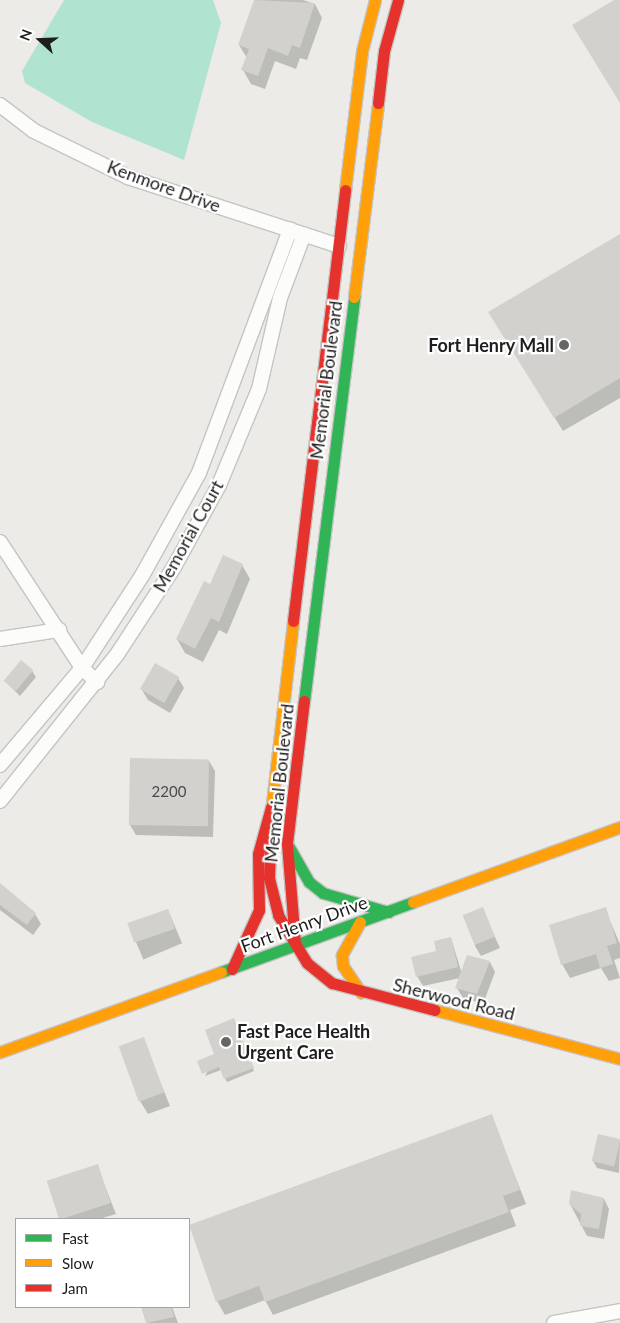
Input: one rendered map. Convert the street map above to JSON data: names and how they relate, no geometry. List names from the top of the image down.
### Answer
{
  "streets": {
    "main road": ["Memorial Boulevard", "Fort Henry Drive", "Sherwood Road"],
    "street": ["Kenmore Drive", "Memorial Court"]
  },
  "crossings": [
    ["Kenmore Drive", "Memorial Boulevard"],
    ["Kenmore Drive", "Memorial Court"],
    ["Memorial Boulevard", "Fort Henry Drive"],
    ["Memorial Boulevard", "Sherwood Road"],
    ["Fort Henry Drive", "Sherwood Road"]
  ],
  "places": ["Fort Henry Mall", "Fast Pace Health Urgent Care"],
  "house_numbers": ["2200"],
  "legend": ["Fast", "Slow", "Jam"],
  "north": "left"
}
